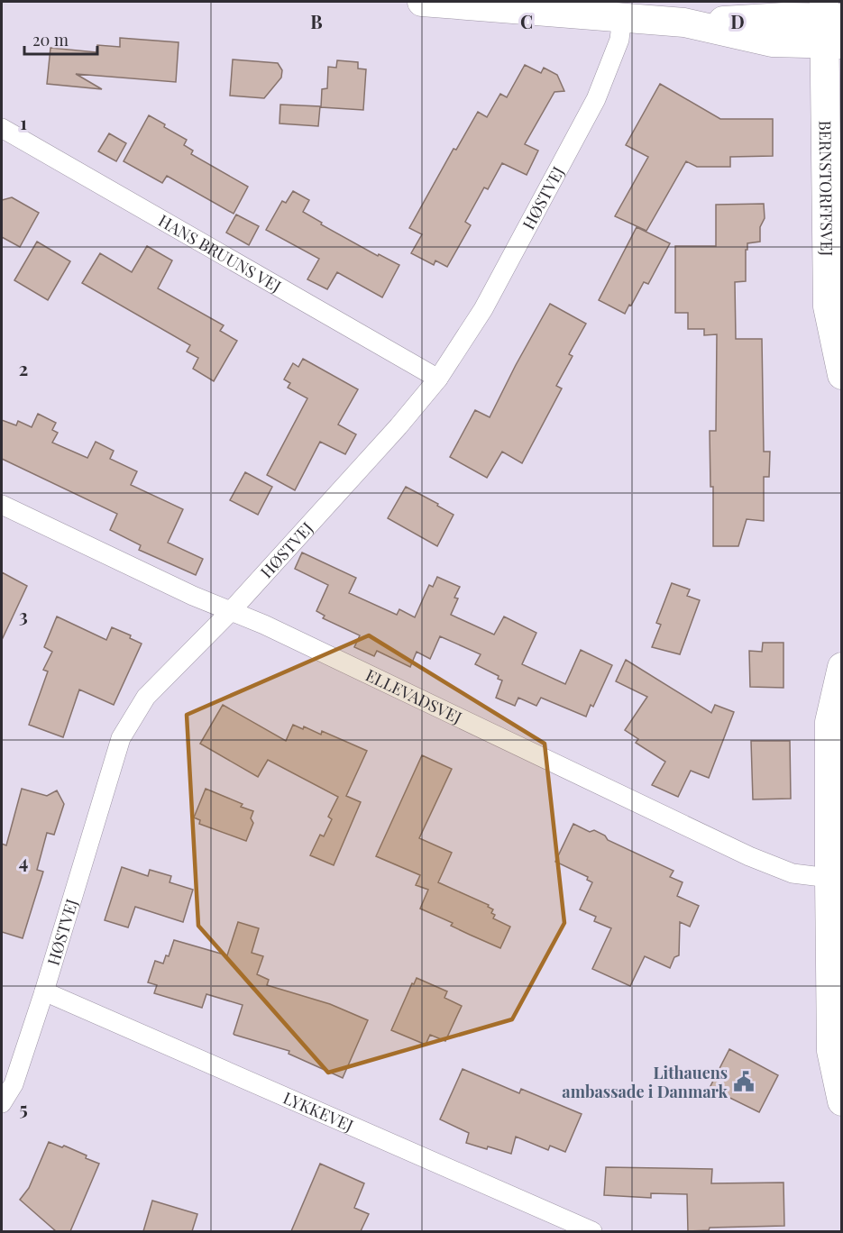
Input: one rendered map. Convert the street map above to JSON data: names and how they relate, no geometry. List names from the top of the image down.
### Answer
{
  "streets": {
    "street": [
      "BERNSTORFFSVEJ",
      "HØSTVEJ",
      "HANS BRUUNS VEJ",
      "ELLEVADSVEJ",
      "LYKKEVEJ"
    ]
  },
  "crossings": [
    ["HØSTVEJ", "HANS BRUUNS VEJ"],
    ["HØSTVEJ", "ELLEVADSVEJ"],
    ["HØSTVEJ", "LYKKEVEJ"]
  ],
  "places": {
    "public building": ["Lithauens ambassade i Danmark"]
  },
  "scale_bar": "20 m",
  "grid": {
    "columns": ["B", "C", "D"],
    "rows": [
      "1",
      "2",
      "3",
      "4",
      "5"
    ]
  }
}
